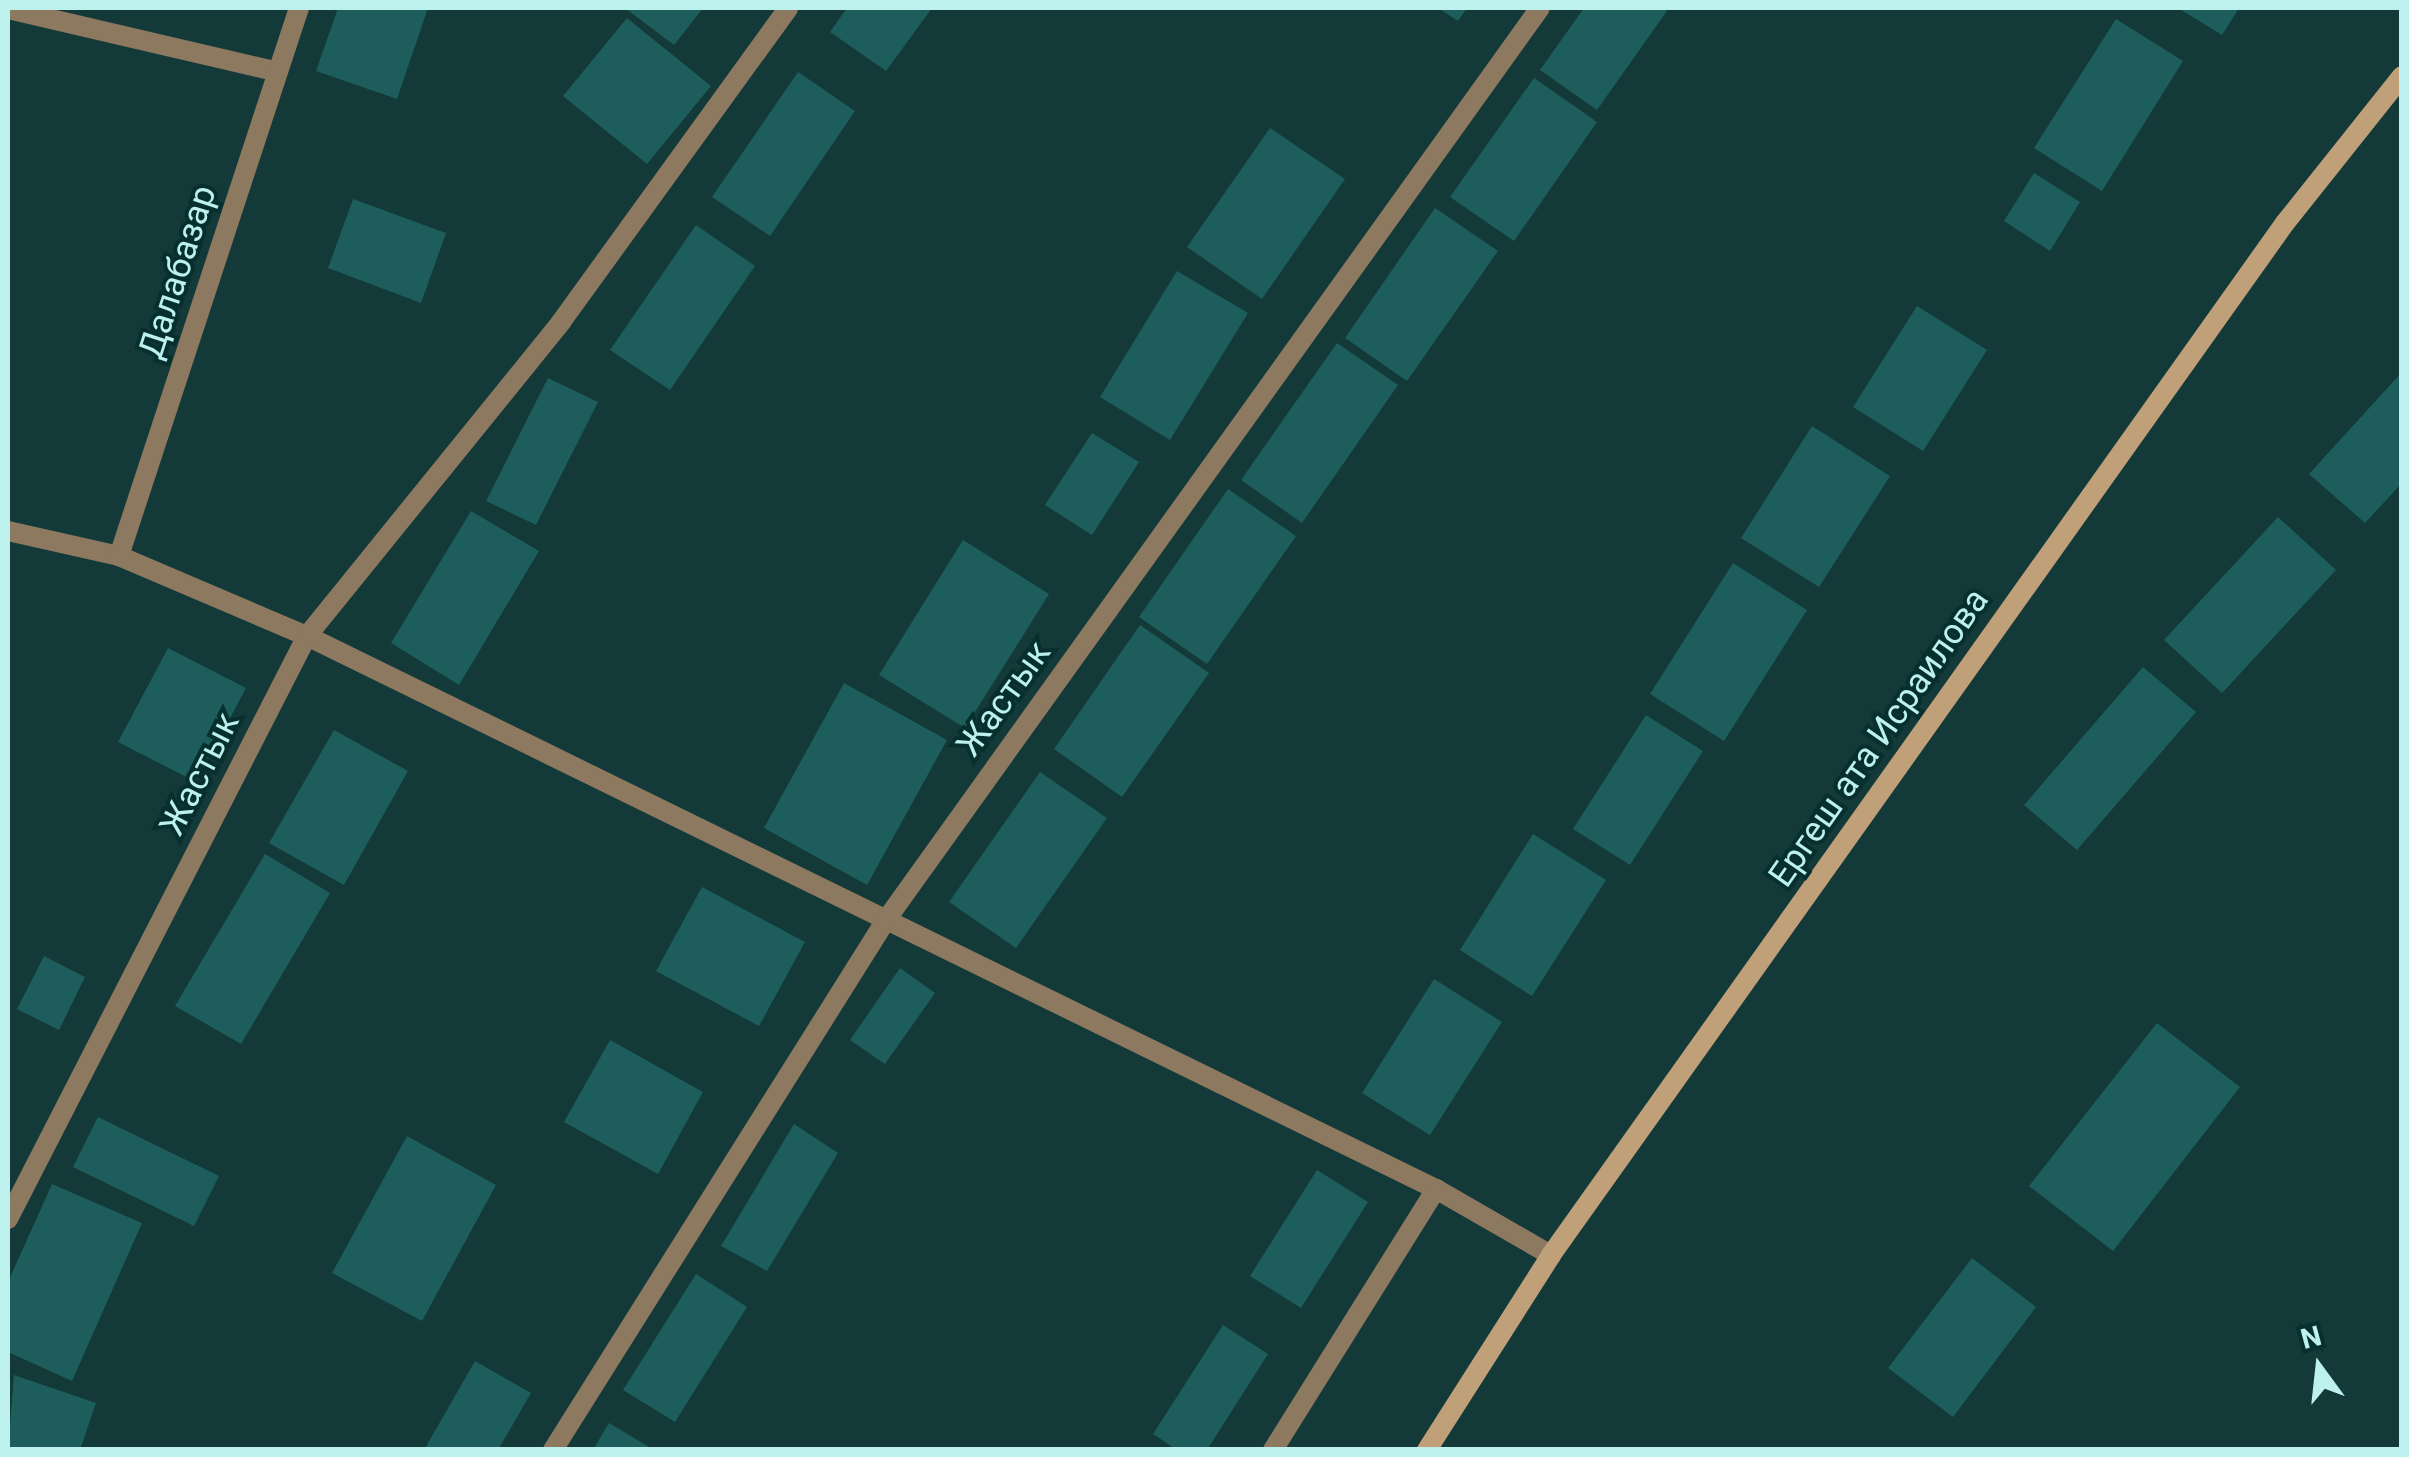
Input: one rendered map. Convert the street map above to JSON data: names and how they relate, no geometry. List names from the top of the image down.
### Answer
{
  "streets": {
    "main road": ["Ергеш ата Исраилова"],
    "street": ["Далабазар", "Жастык"]
  },
  "north": "top"
}
